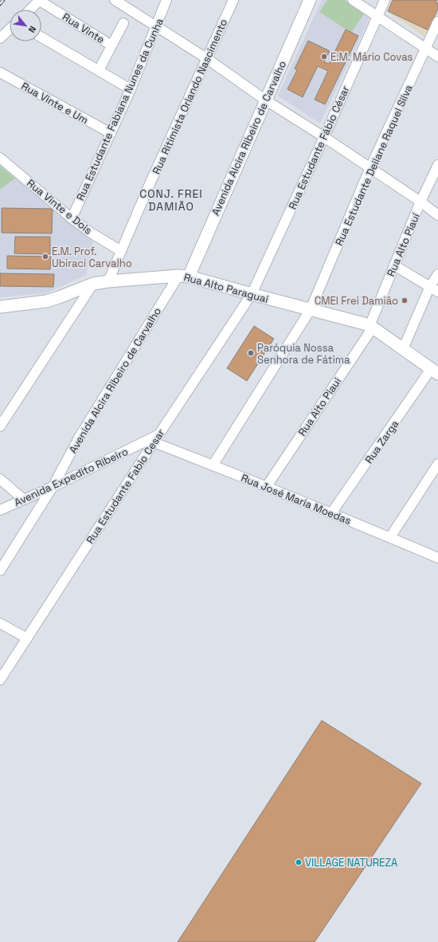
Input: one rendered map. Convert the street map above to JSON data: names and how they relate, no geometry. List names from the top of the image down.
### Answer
{
  "streets": {
    "street": [
      "Rua Vinte",
      "Rua Ritimista Orlando Nascimento",
      "Rua Vinte e Um",
      "Rua Estudante Fabiana Nunes da Cunha",
      "Avenida Alcira Ribeiro de Carvalho",
      "Rua Estudante Fábio César",
      "Rua Estudante Deilane Raquel Silva",
      "Rua Vinte e Dois",
      "Rua Alto Piauí",
      "Rua Alto Paraguai",
      "Rua Alto Piaui",
      "Rua Zarga",
      "Avenida Expedito Ribeiro",
      "Rua Estudante Fabio Cesar",
      "Rua José Maria Moedas"
    ]
  },
  "crossings": [
    ["Rua Ritimista Orlando Nascimento", "Rua Vinte e Dois"],
    ["Rua Ritimista Orlando Nascimento", "Rua Alto Paraguai"],
    ["Rua Vinte e Um", "Rua Estudante Fabiana Nunes da Cunha"],
    ["Rua Estudante Fabiana Nunes da Cunha", "Rua Vinte e Dois"],
    ["Avenida Alcira Ribeiro de Carvalho", "Rua Alto Paraguai"],
    ["Avenida Alcira Ribeiro de Carvalho", "Avenida Expedito Ribeiro"],
    ["Rua Estudante Fábio César", "Rua Alto Paraguai"],
    ["Rua Estudante Fábio César", "Rua Estudante Fabio Cesar"],
    ["Rua Estudante Deilane Raquel Silva", "Rua Alto Paraguai"],
    ["Rua Estudante Deilane Raquel Silva", "Rua José Maria Moedas"],
    ["Rua Alto Piauí", "Rua Alto Paraguai"],
    ["Rua Alto Piauí", "Rua Alto Piaui"],
    ["Rua Alto Paraguai", "Rua Alto Piaui"],
    ["Rua Alto Paraguai", "Rua Zarga"],
    ["Rua Alto Paraguai", "Rua Estudante Fabio Cesar"],
    ["Rua Alto Piaui", "Rua José Maria Moedas"],
    ["Rua Zarga", "Rua José Maria Moedas"],
    ["Avenida Expedito Ribeiro", "Rua Estudante Fabio Cesar"],
    ["Rua Estudante Fabio Cesar", "Rua José Maria Moedas"]
  ],
  "districts": ["CONJ. FREI DAMIÃO"],
  "places": [
    "E.M. Mário Covas",
    "E.M. Prof. Ubiraci Carvalho",
    "CMEI Frei Damião",
    "Paróquia Nossa Senhora de Fátima",
    "VILLAGE NATUREZA"
  ],
  "north": "bottom right"
}
